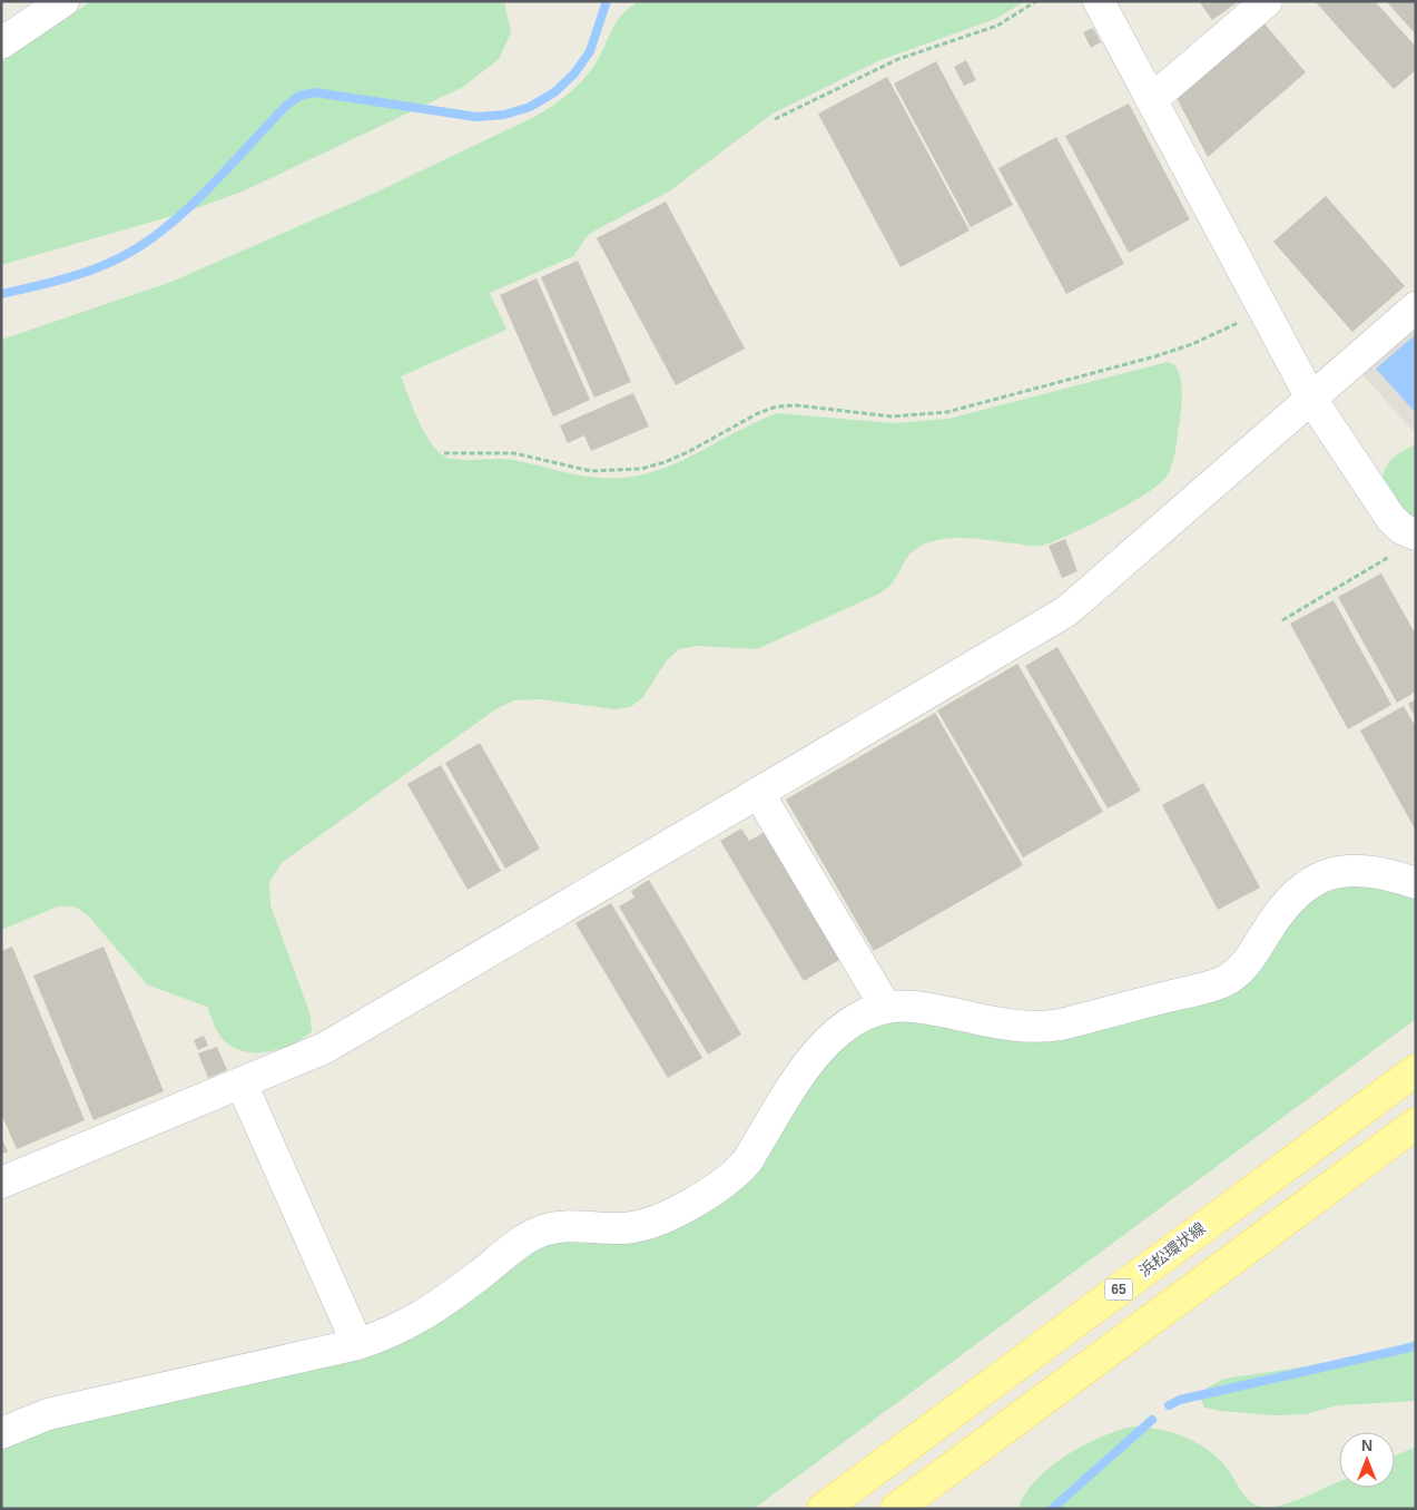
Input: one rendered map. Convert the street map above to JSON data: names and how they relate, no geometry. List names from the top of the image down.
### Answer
{
  "streets": {
    "main road": ["浜松環状線", "65"]
  },
  "north": "top"
}
